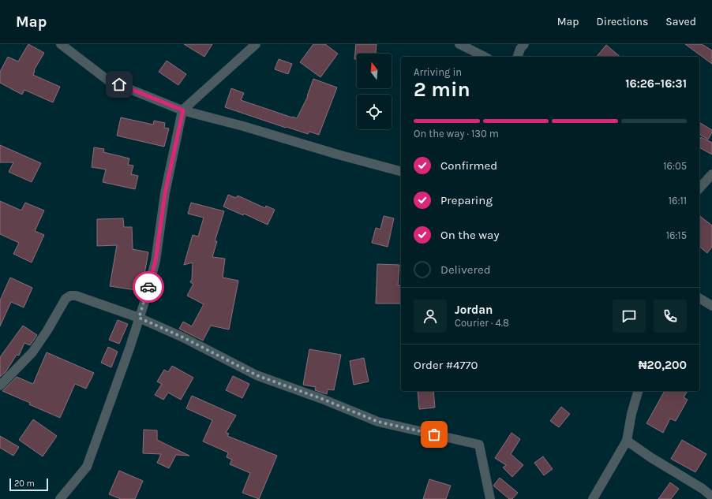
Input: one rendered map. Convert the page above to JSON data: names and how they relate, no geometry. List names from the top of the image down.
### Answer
{
  "scale_bar": "20 m",
  "north": "top",
  "page": {
    "header": "Map",
    "nav": ["Map", "Directions", "Saved"],
    "heading": ["2 min", "Arriving in", "16:26–16:31"],
    "panel": [
      "Jordan",
      "Courier · 4.8",
      "Order #4770",
      "₦20,200"
    ],
    "bar": "On the way · 130 m",
    "list": [
      ["Confirmed", "16:05"],
      ["Preparing", "16:11"],
      ["On the way", "16:15"],
      "Delivered"
    ],
    "scale": "20 m"
  }
}
